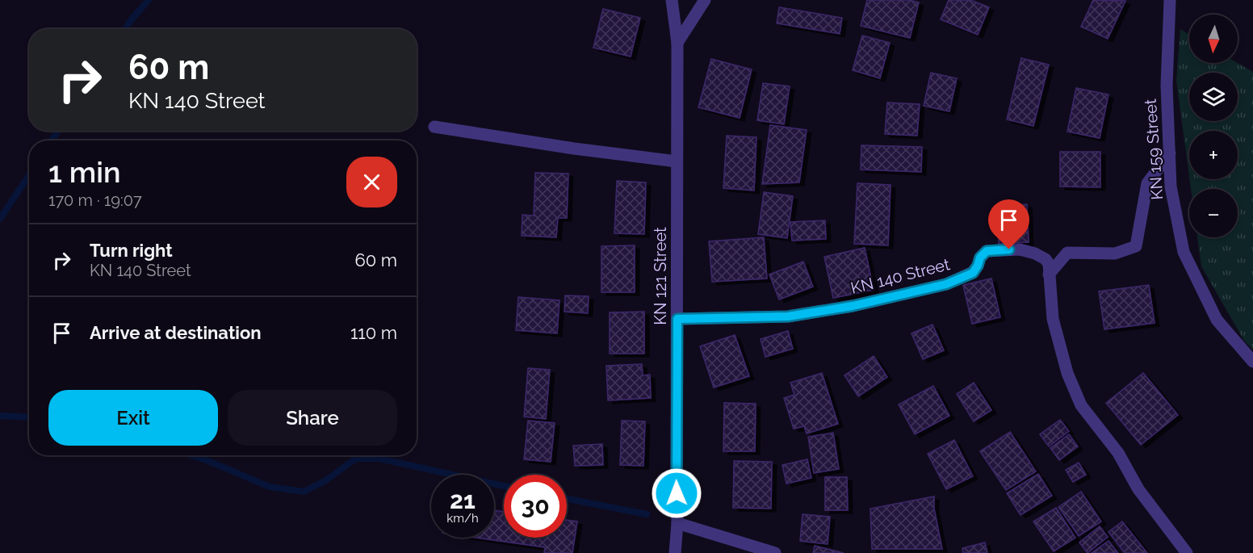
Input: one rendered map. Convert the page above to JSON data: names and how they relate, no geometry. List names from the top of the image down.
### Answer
{
  "streets": {
    "street": ["KN 159 Street", "KN 121 Street", "KN 140 Street"]
  },
  "crossings": [
    ["KN 121 Street", "KN 140 Street"]
  ],
  "north": "bottom",
  "page": {
    "map_buttons": ["+", "−"],
    "turn": ["60 m", "KN 140 Street"],
    "heading": ["1 min", "170 m · 19:07"],
    "list": [
      {
        "name": "Turn right",
        "note": "KN 140 Street",
        "value": "60 m"
      },
      {
        "name": "Arrive at destination",
        "value": "110 m"
      }
    ],
    "buttons": ["Exit", "Share"],
    "speed": "21 km/h",
    "limit": "30"
  }
}
